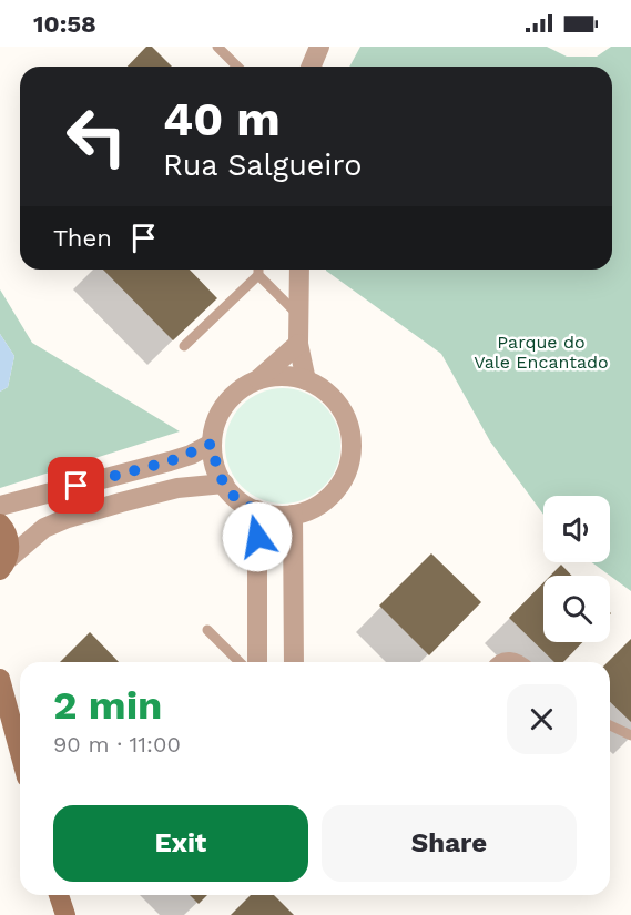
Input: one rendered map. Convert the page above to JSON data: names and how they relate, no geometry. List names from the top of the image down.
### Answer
{
  "parks": ["Parque do Vale Encantado"],
  "page": {
    "status": "10:58",
    "turn": ["40 m", "Rua Salgueiro"],
    "then": "Then",
    "heading": ["2 min", "90 m · 11:00"],
    "buttons": ["Exit", "Share"]
  }
}
